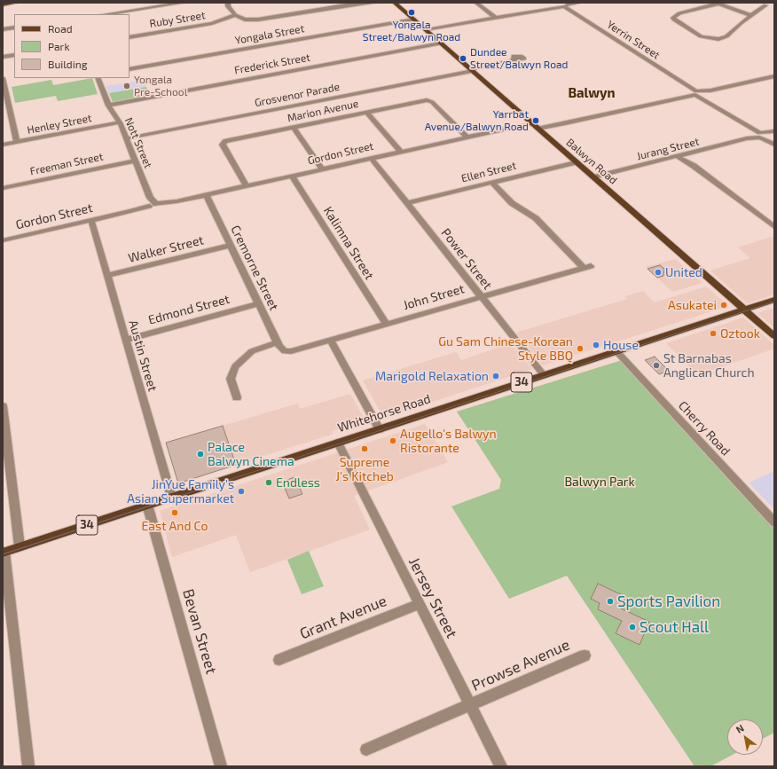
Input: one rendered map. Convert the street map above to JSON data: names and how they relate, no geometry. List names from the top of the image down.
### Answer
{
  "streets": {
    "main road": ["Balwyn Road", "34", "Whitehorse Road"],
    "street": [
      "Ruby Street",
      "Yongala Street",
      "Yerrin Street",
      "Frederick Street",
      "Grosvenor Parade",
      "Marion Avenue",
      "Henley Street",
      "Nott Street",
      "Jurang Street",
      "Gordon Street",
      "Freeman Street",
      "Ellen Street",
      "Kalimna Street",
      "Walker Street",
      "Power Street",
      "Cremorne Street",
      "John Street",
      "Edmond Street",
      "Austin Street",
      "Cherry Road",
      "Jersey Street",
      "Grant Avenue",
      "Bevan Street",
      "Prowse Avenue"
    ]
  },
  "crossings": [
    ["Yongala Street", "Balwyn Road"],
    ["Yerrin Street", "Jurang Street"],
    ["Frederick Street", "Nott Street"],
    ["Frederick Street", "Balwyn Road"],
    ["Grosvenor Parade", "Nott Street"],
    ["Grosvenor Parade", "Balwyn Road"],
    ["Marion Avenue", "Gordon Street"],
    ["Henley Street", "Nott Street"],
    ["Nott Street", "Gordon Street"],
    ["Nott Street", "Freeman Street"],
    ["Jurang Street", "Balwyn Road"],
    ["Gordon Street", "Balwyn Road"],
    ["Gordon Street", "Kalimna Street"],
    ["Gordon Street", "Power Street"],
    ["Gordon Street", "Cremorne Street"],
    ["Gordon Street", "Austin Street"],
    ["Balwyn Road", "Ellen Street"],
    ["Balwyn Road", "Whitehorse Road"],
    ["Ellen Street", "Power Street"],
    ["Ellen Street", "John Street"],
    ["Kalimna Street", "John Street"],
    ["Walker Street", "Cremorne Street"],
    ["Walker Street", "Austin Street"],
    ["Power Street", "John Street"],
    ["Power Street", "Whitehorse Road"],
    ["Cremorne Street", "John Street"],
    ["Cremorne Street", "Edmond Street"],
    ["Edmond Street", "Austin Street"],
    ["Austin Street", "Whitehorse Road"],
    ["Whitehorse Road", "Cherry Road"],
    ["Whitehorse Road", "Jersey Street"],
    ["Whitehorse Road", "Bevan Street"],
    ["Jersey Street", "Grant Avenue"],
    ["Jersey Street", "Prowse Avenue"]
  ],
  "districts": ["Balwyn"],
  "parks": ["Balwyn Park"],
  "places": [
    "Yongala Street/Balwyn Road",
    "Dundee Street/Balwyn Road",
    "Yongala Pre-School",
    "Yarrbat Avenue/Balwyn Road",
    "United",
    "Asukatei",
    "Oztook",
    "House",
    "Gu Sam Chinese-Korean Style BBQ",
    "St Barnabas Anglican Church",
    "Marigold Relaxation",
    "Augello's Balwyn Ristorante",
    "Supreme J's Kitcheb",
    "Palace Balwyn Cinema",
    "Endless",
    "JinYue Family's Asian Supermarket",
    "East And Co",
    "Sports Pavilion",
    "Scout Hall"
  ],
  "legend": ["Road", "Park", "Building"],
  "north": "top left"
}
